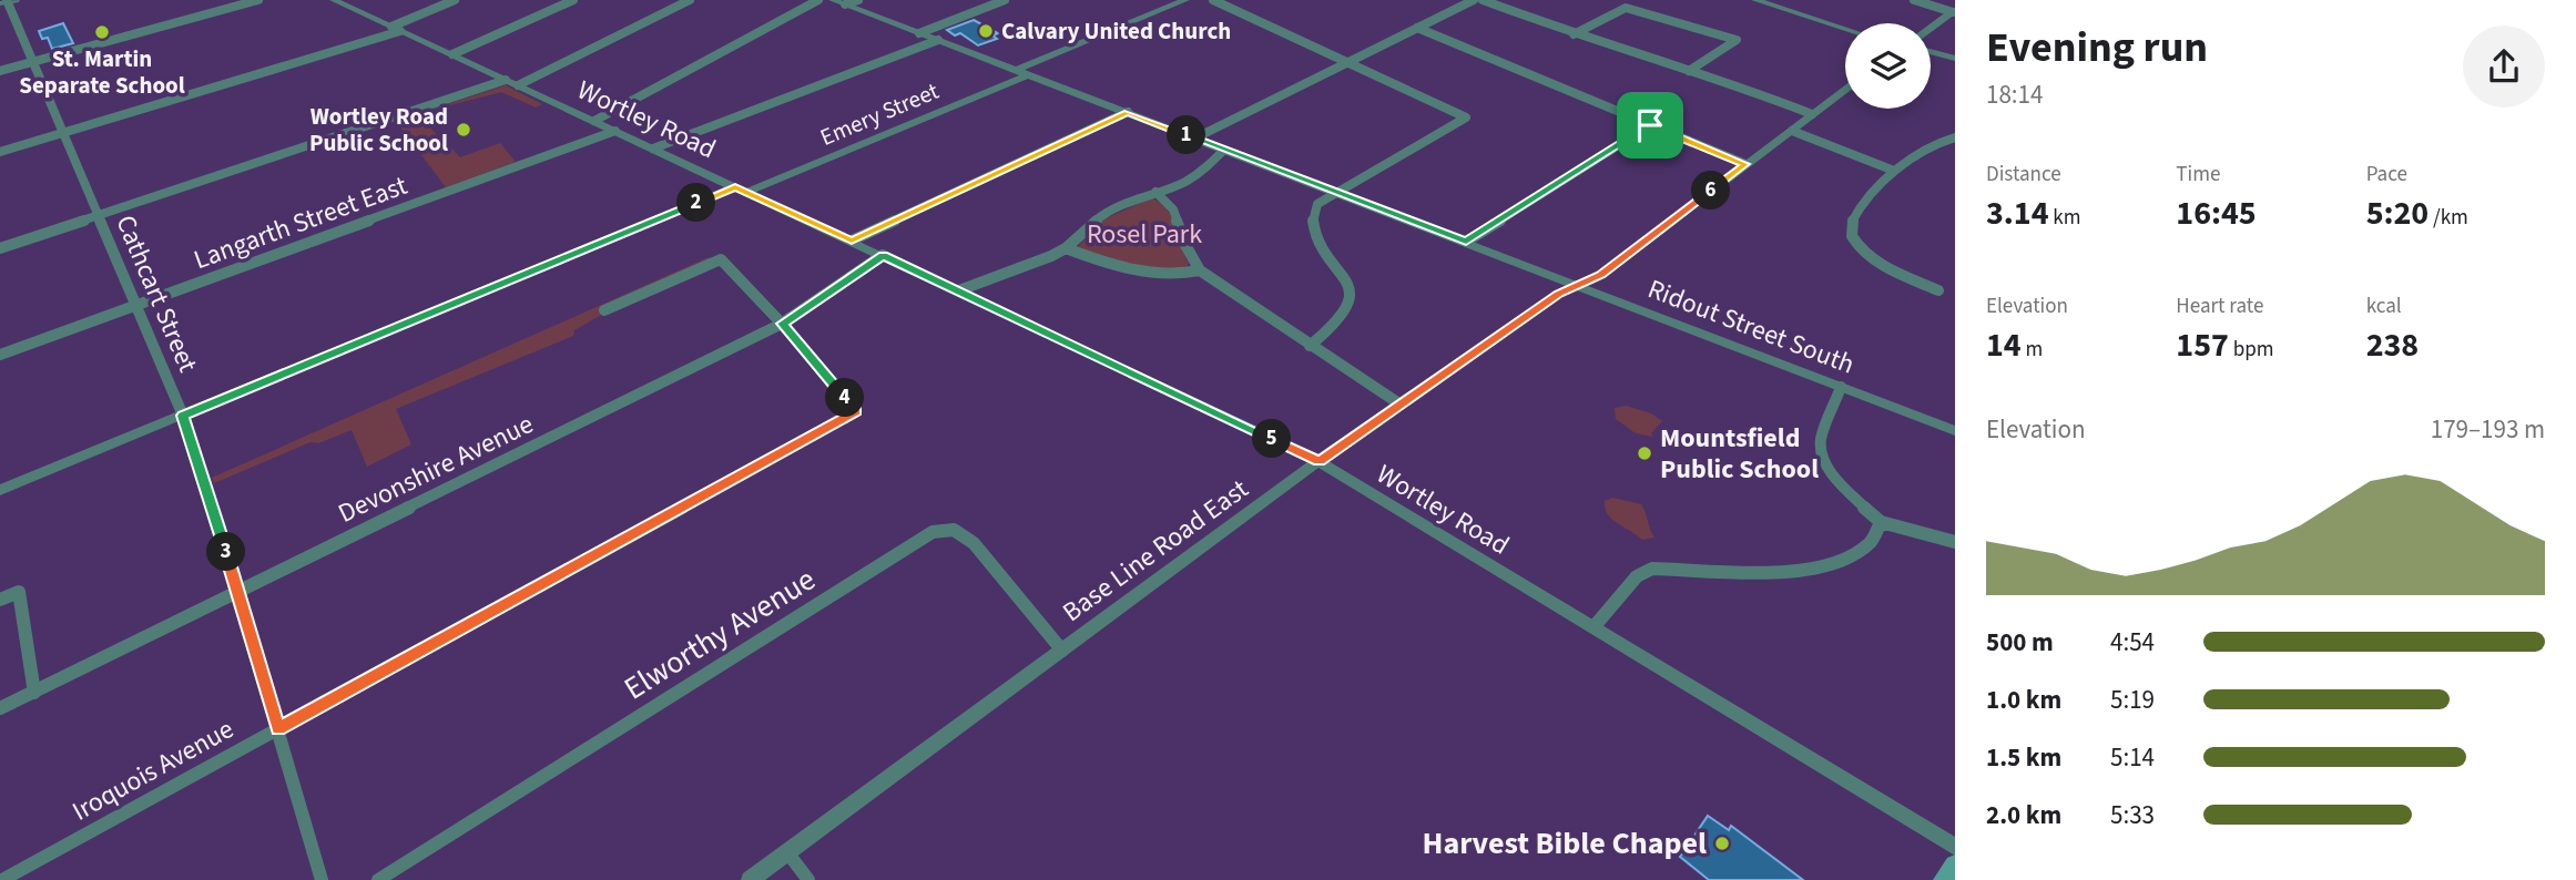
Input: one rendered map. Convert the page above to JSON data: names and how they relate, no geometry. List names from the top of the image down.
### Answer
{
  "streets": {
    "street": [
      "Emery Street",
      "Wortley Road",
      "Langarth Street East",
      "Cathcart Street",
      "Ridout Street South",
      "Devonshire Avenue",
      "Base Line Road East",
      "Elworthy Avenue",
      "Iroquois Avenue"
    ]
  },
  "crossings": [
    ["Emery Street", "Wortley Road"],
    ["Emery Street", "Cathcart Street"],
    ["Emery Street", "Ridout Street South"],
    ["Wortley Road", "Langarth Street East"],
    ["Wortley Road", "Devonshire Avenue"],
    ["Wortley Road", "Base Line Road East"],
    ["Langarth Street East", "Cathcart Street"],
    ["Cathcart Street", "Devonshire Avenue"],
    ["Cathcart Street", "Iroquois Avenue"],
    ["Ridout Street South", "Base Line Road East"],
    ["Devonshire Avenue", "Iroquois Avenue"],
    ["Base Line Road East", "Elworthy Avenue"]
  ],
  "parks": ["Rosel Park"],
  "places": [
    "Calvary United Church",
    "St. Martin Separate School",
    "Wortley Road Public School",
    "Mountsfield Public School",
    "Harvest Bible Chapel"
  ],
  "page": {
    "heading": ["Evening run", "18:14"],
    "pins": [
      "1",
      "6",
      "2",
      "4",
      "5",
      "3"
    ],
    "stats": [
      ["Distance", "3.14 km"],
      ["Time", "16:45"],
      ["Pace", "5:20 /km"],
      ["Elevation", "14 m"],
      ["Heart rate", "157 bpm"],
      ["kcal", "238"]
    ],
    "chart": ["Elevation", "179–193 m"],
    "list": [
      {
        "name": "500 m",
        "note": "4:54"
      },
      {
        "name": "1.0 km",
        "note": "5:19"
      },
      {
        "name": "1.5 km",
        "note": "5:14"
      },
      {
        "name": "2.0 km",
        "note": "5:33"
      }
    ]
  }
}
